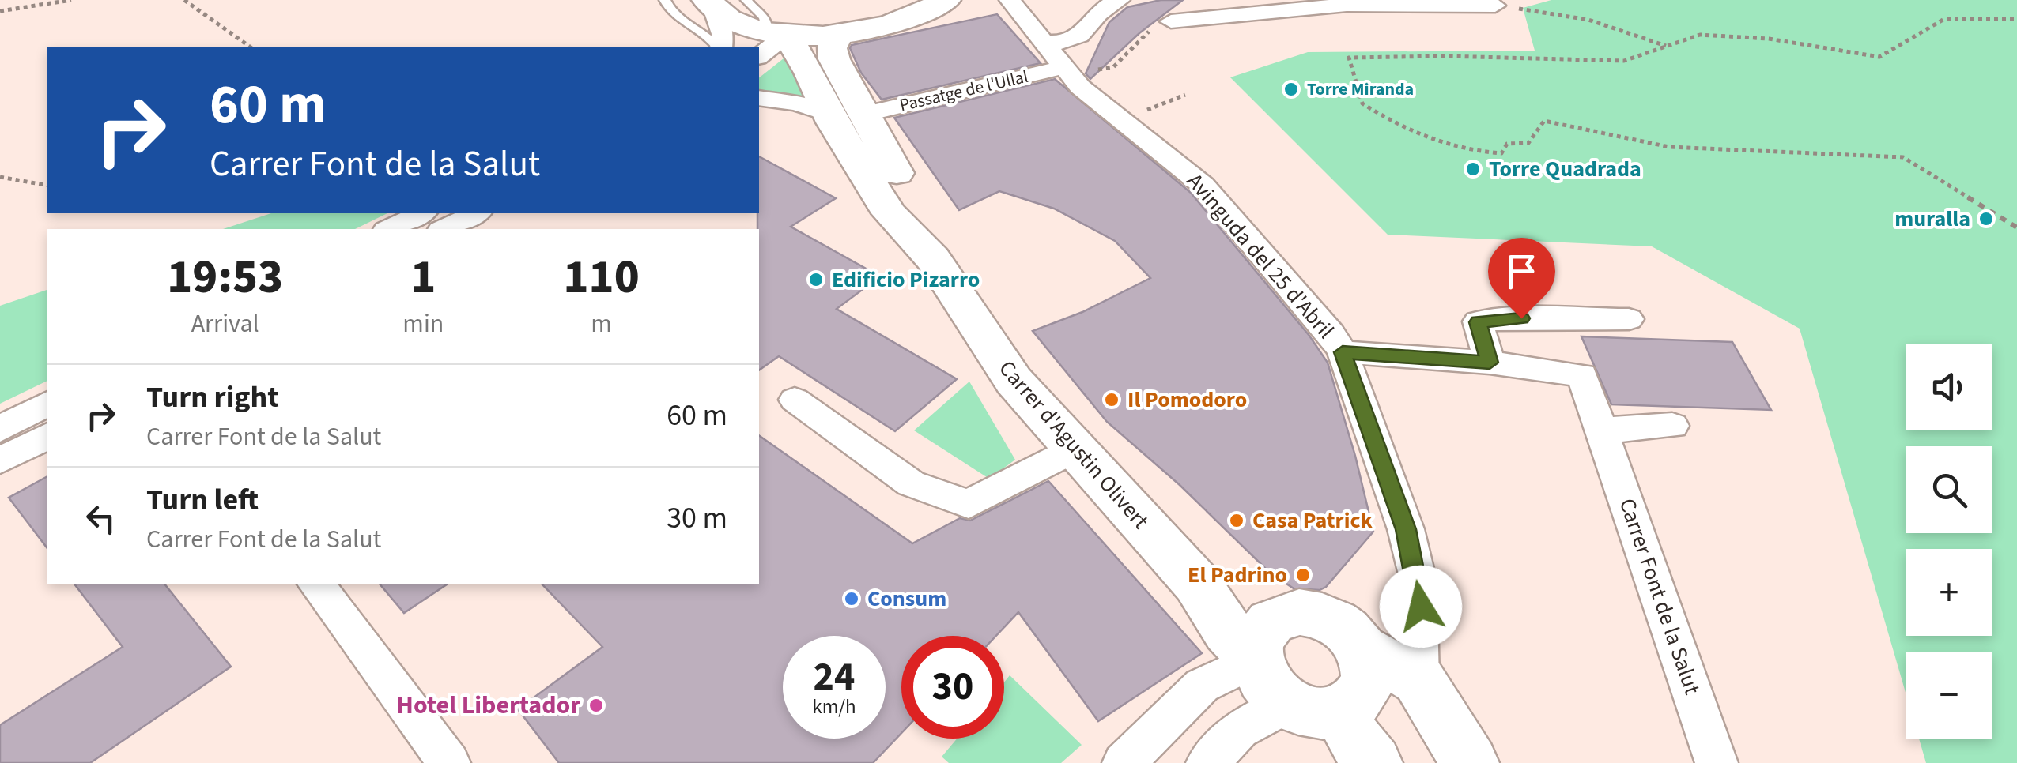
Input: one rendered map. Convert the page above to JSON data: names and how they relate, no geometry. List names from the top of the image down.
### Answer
{
  "streets": {
    "street": [
      "Passatge de l'Ullal",
      "Avinguda del 25 d'Abril",
      "Carrer d'Agustin Olivert",
      "Carrer Font de la Salut"
    ]
  },
  "crossings": [
    ["Passatge de l'Ullal", "Avinguda del 25 d'Abril"],
    ["Avinguda del 25 d'Abril", "Carrer Font de la Salut"]
  ],
  "places": [
    "Torre Miranda",
    "Torre Quadrada",
    "muralla",
    "Edificio Pizarro",
    "Il Pomodoro",
    "Casa Patrick",
    "El Padrino",
    "Consum",
    "Hotel Libertador"
  ],
  "page": {
    "turn": ["60 m", "Carrer Font de la Salut"],
    "eta": [
      "19:53",
      "Arrival",
      "1",
      "min",
      "110",
      "m"
    ],
    "map_buttons": ["+", "−"],
    "list": [
      {
        "name": "Turn right",
        "note": "Carrer Font de la Salut",
        "value": "60 m"
      },
      {
        "name": "Turn left",
        "note": "Carrer Font de la Salut",
        "value": "30 m"
      }
    ],
    "speed": "24 km/h",
    "limit": "30"
  }
}
